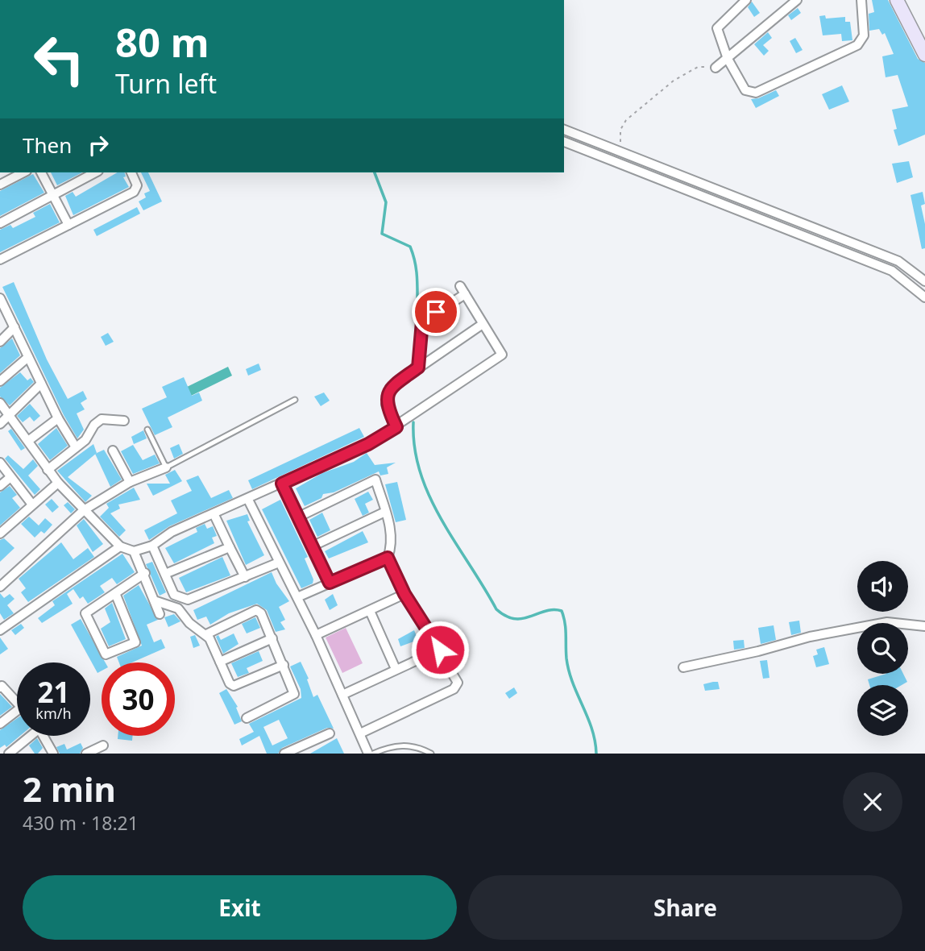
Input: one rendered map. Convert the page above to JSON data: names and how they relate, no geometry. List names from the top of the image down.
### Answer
{
  "page": {
    "turn": ["80 m", "Turn left"],
    "then": "Then",
    "speed": "21 km/h",
    "limit": "30",
    "heading": ["2 min", "430 m · 18:21"],
    "buttons": ["Exit", "Share"]
  }
}
